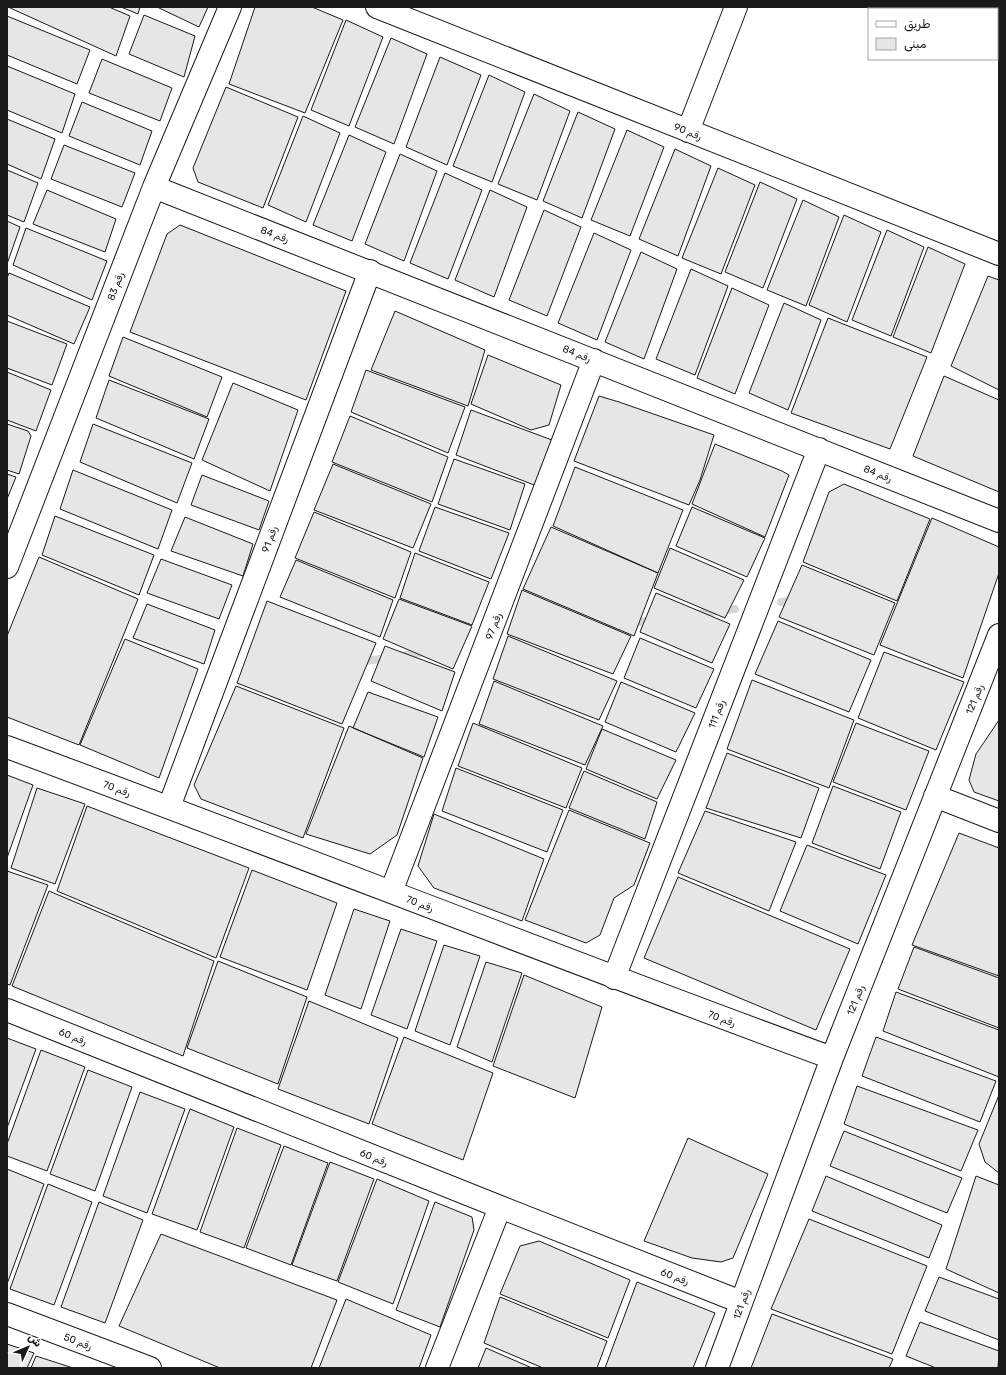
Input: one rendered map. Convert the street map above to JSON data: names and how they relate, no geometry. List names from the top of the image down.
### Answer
{
  "streets": {
    "street": [
      "رقم 90",
      "رقم 84",
      "رقم 83",
      "رقم 91",
      "رقم 97",
      "رقم 121",
      "رقم 111",
      "رقم 70",
      "رقم 60",
      "رقم 50"
    ]
  },
  "crossings": [
    ["رقم 84", "رقم 83"],
    ["رقم 84", "رقم 91"],
    ["رقم 84", "رقم 97"],
    ["رقم 84", "رقم 111"],
    ["رقم 91", "رقم 70"],
    ["رقم 97", "رقم 70"],
    ["رقم 121", "رقم 70"],
    ["رقم 121", "رقم 60"],
    ["رقم 111", "رقم 70"]
  ],
  "legend": ["طريق", "مبنى"],
  "north": "top right"
}
